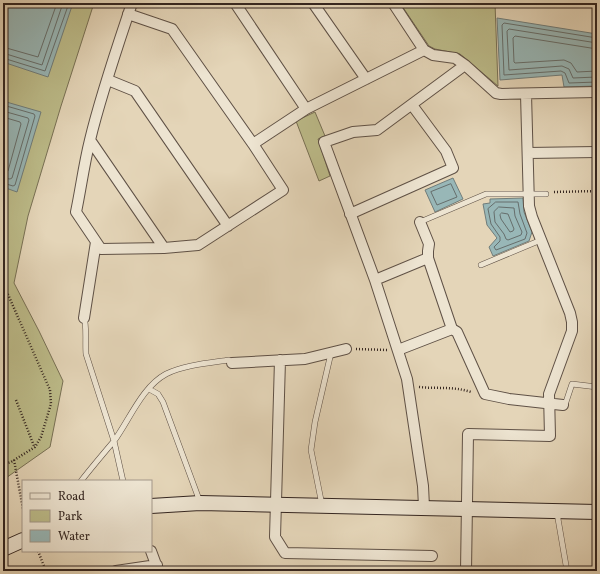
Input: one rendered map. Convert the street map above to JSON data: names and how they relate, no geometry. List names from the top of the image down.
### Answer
{
  "legend": ["Road", "Park", "Water"]
}
